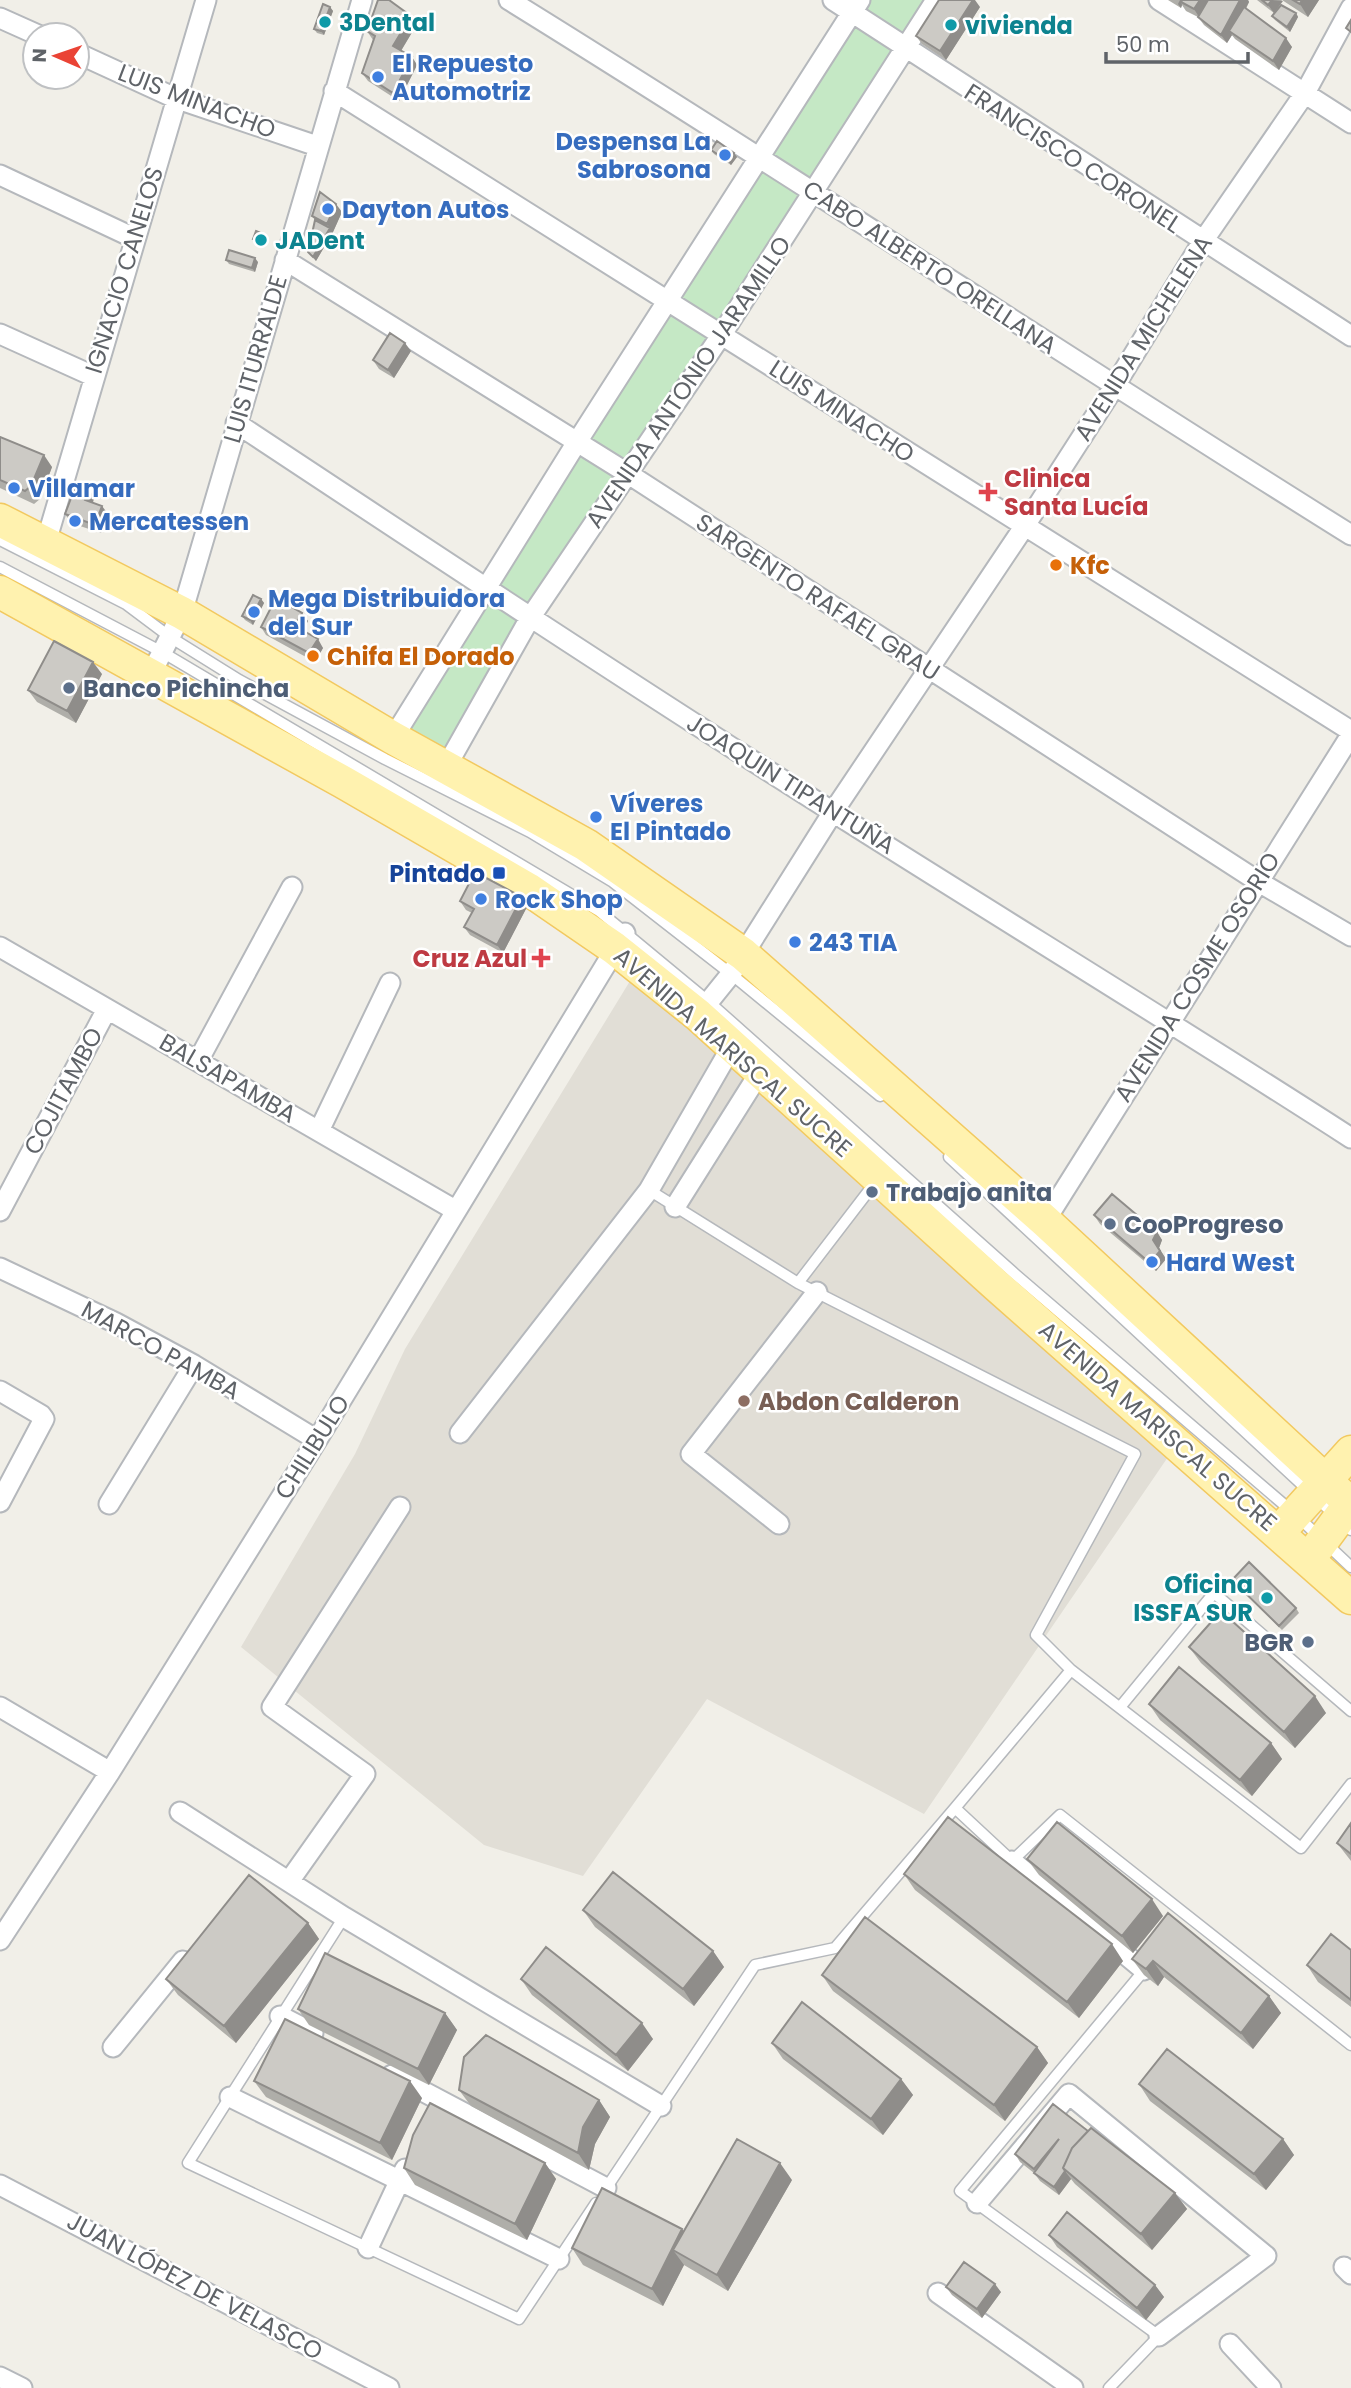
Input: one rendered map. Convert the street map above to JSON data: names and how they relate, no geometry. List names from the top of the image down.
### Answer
{
  "streets": {
    "main road": ["AVENIDA MARISCAL SUCRE"],
    "street": [
      "LUIS MINACHO",
      "FRANCISCO CORONEL",
      "CABO ALBERTO ORELLANA",
      "IGNACIO CANELOS",
      "AVENIDA MICHELENA",
      "LUIS ITURRALDE",
      "AVENIDA ANTONIO JARAMILLO",
      "SARGENTO RAFAEL GRAU",
      "JOAQUIN TIPANTUÑA",
      "AVENIDA COSME OSORIO",
      "BALSAPAMBA",
      "COJITAMBO",
      "MARCO PAMBA",
      "CHILIBULO",
      "JUAN LÓPEZ DE VELASCO"
    ]
  },
  "crossings": [
    ["LUIS MINACHO", "IGNACIO CANELOS"],
    ["LUIS MINACHO", "AVENIDA MICHELENA"],
    ["LUIS MINACHO", "LUIS ITURRALDE"],
    ["LUIS MINACHO", "AVENIDA ANTONIO JARAMILLO"],
    ["LUIS MINACHO", "AVENIDA COSME OSORIO"],
    ["FRANCISCO CORONEL", "AVENIDA MICHELENA"],
    ["FRANCISCO CORONEL", "AVENIDA ANTONIO JARAMILLO"],
    ["CABO ALBERTO ORELLANA", "AVENIDA MICHELENA"],
    ["CABO ALBERTO ORELLANA", "AVENIDA ANTONIO JARAMILLO"],
    ["IGNACIO CANELOS", "AVENIDA MARISCAL SUCRE"],
    ["AVENIDA MICHELENA", "SARGENTO RAFAEL GRAU"],
    ["AVENIDA MICHELENA", "JOAQUIN TIPANTUÑA"],
    ["AVENIDA MICHELENA", "AVENIDA MARISCAL SUCRE"],
    ["LUIS ITURRALDE", "SARGENTO RAFAEL GRAU"],
    ["LUIS ITURRALDE", "JOAQUIN TIPANTUÑA"],
    ["LUIS ITURRALDE", "AVENIDA MARISCAL SUCRE"],
    ["AVENIDA ANTONIO JARAMILLO", "SARGENTO RAFAEL GRAU"],
    ["AVENIDA ANTONIO JARAMILLO", "JOAQUIN TIPANTUÑA"],
    ["AVENIDA ANTONIO JARAMILLO", "AVENIDA MARISCAL SUCRE"],
    ["SARGENTO RAFAEL GRAU", "AVENIDA COSME OSORIO"],
    ["JOAQUIN TIPANTUÑA", "AVENIDA COSME OSORIO"],
    ["AVENIDA COSME OSORIO", "AVENIDA MARISCAL SUCRE"],
    ["AVENIDA MARISCAL SUCRE", "CHILIBULO"],
    ["BALSAPAMBA", "COJITAMBO"],
    ["BALSAPAMBA", "CHILIBULO"],
    ["MARCO PAMBA", "CHILIBULO"]
  ],
  "places": {
    "other": [
      "3Dental",
      "vivienda",
      "El Repuesto Automotriz",
      "Despensa La Sabrosona",
      "Dayton Autos",
      "JADent",
      "Villamar",
      "Mercatessen",
      "Kfc",
      "Mega Distribuidora del Sur",
      "Chifa El Dorado",
      "Banco Pichincha",
      "Víveres El Pintado",
      "Rock Shop",
      "243 TIA",
      "Trabajo anita",
      "CooProgreso",
      "Hard West",
      "Abdon Calderon",
      "Oficina ISSFA SUR",
      "BGR"
    ],
    "health": ["Clinica Santa Lucía", "Cruz Azul"],
    "transit": ["Pintado"]
  },
  "scale_bar": "50 m",
  "north": "left"
}
